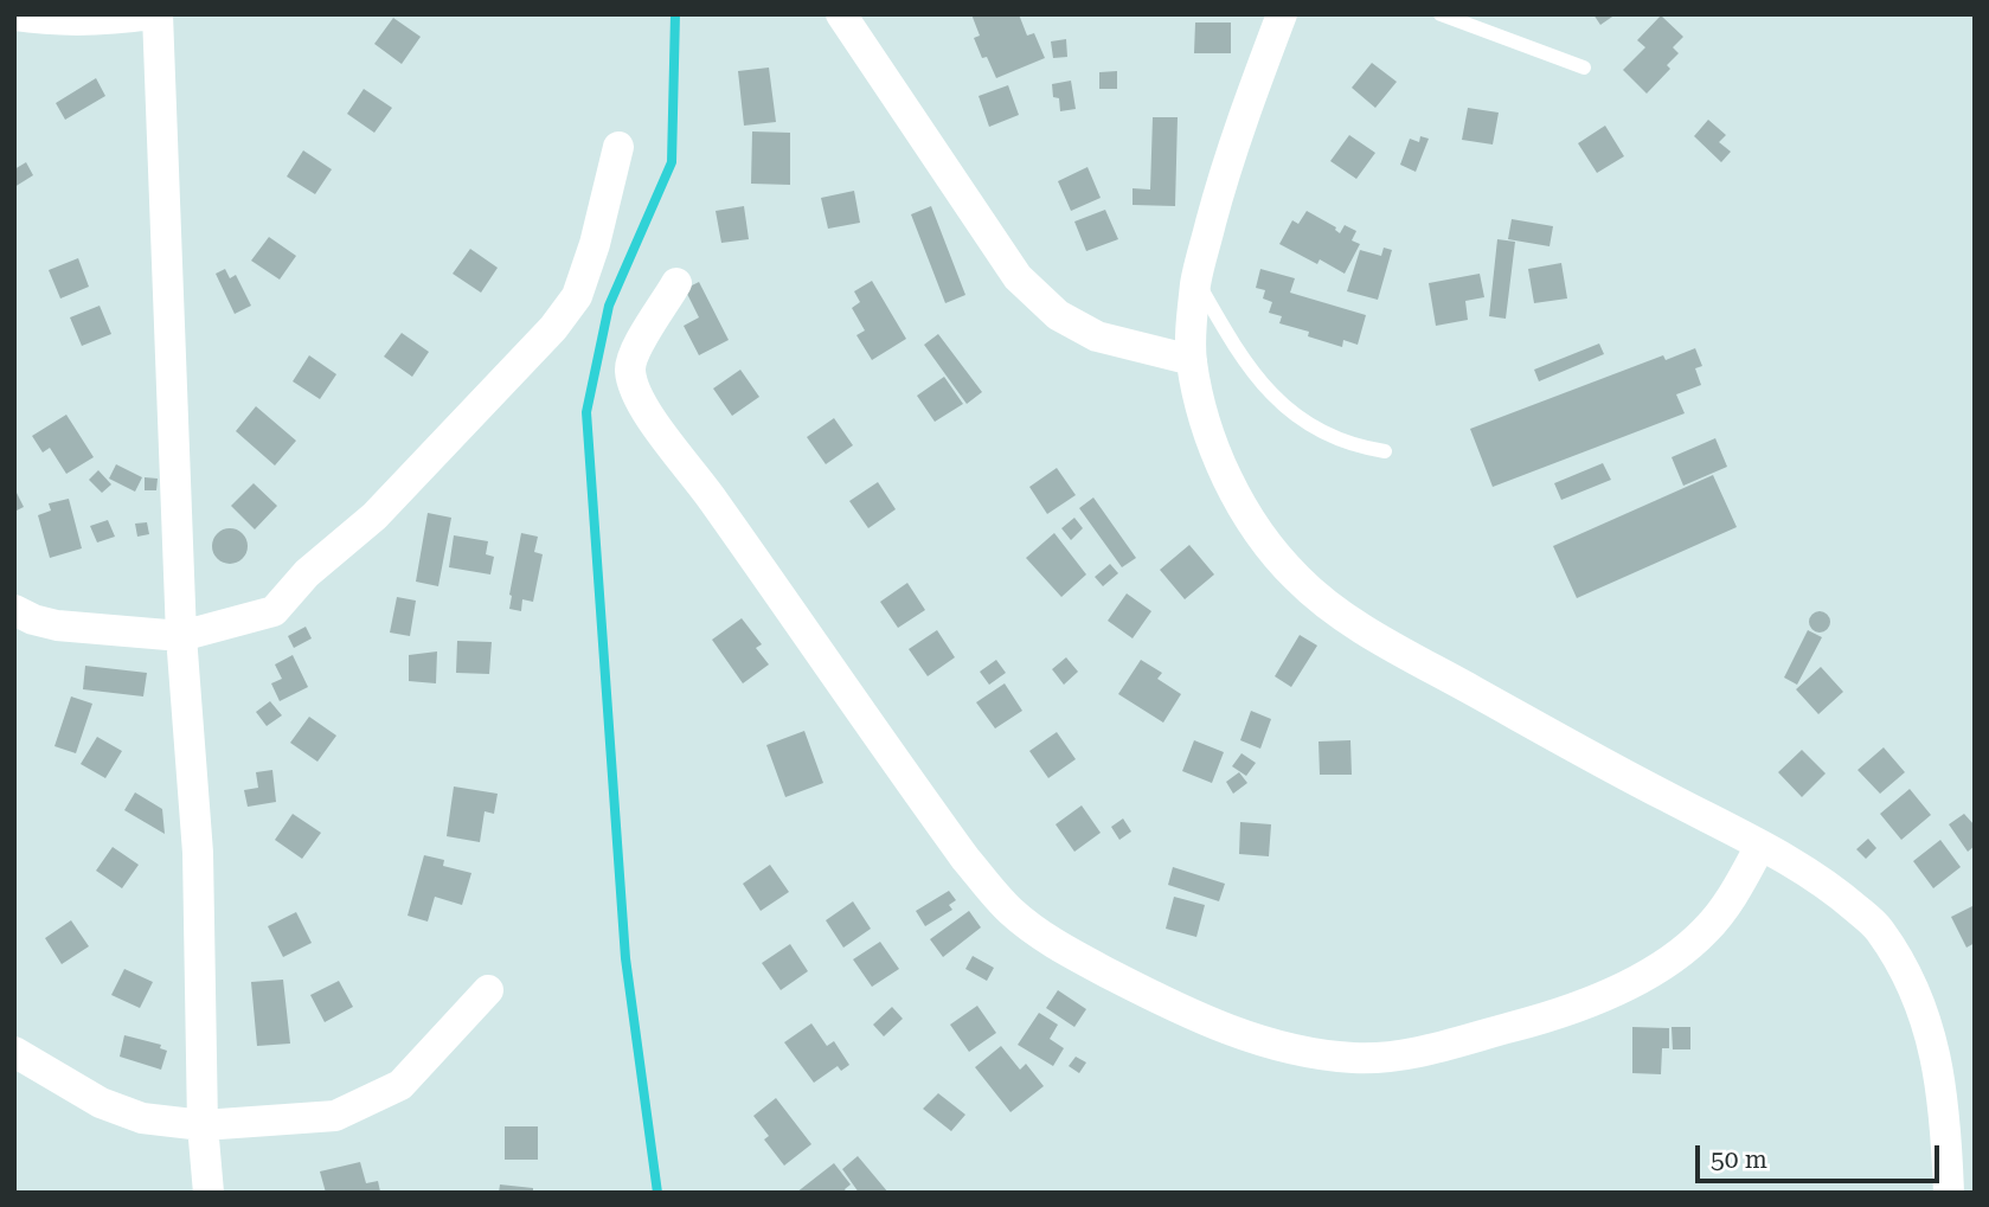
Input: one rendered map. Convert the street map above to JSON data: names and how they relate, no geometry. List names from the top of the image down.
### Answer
{
  "scale_bar": "50 m"
}
